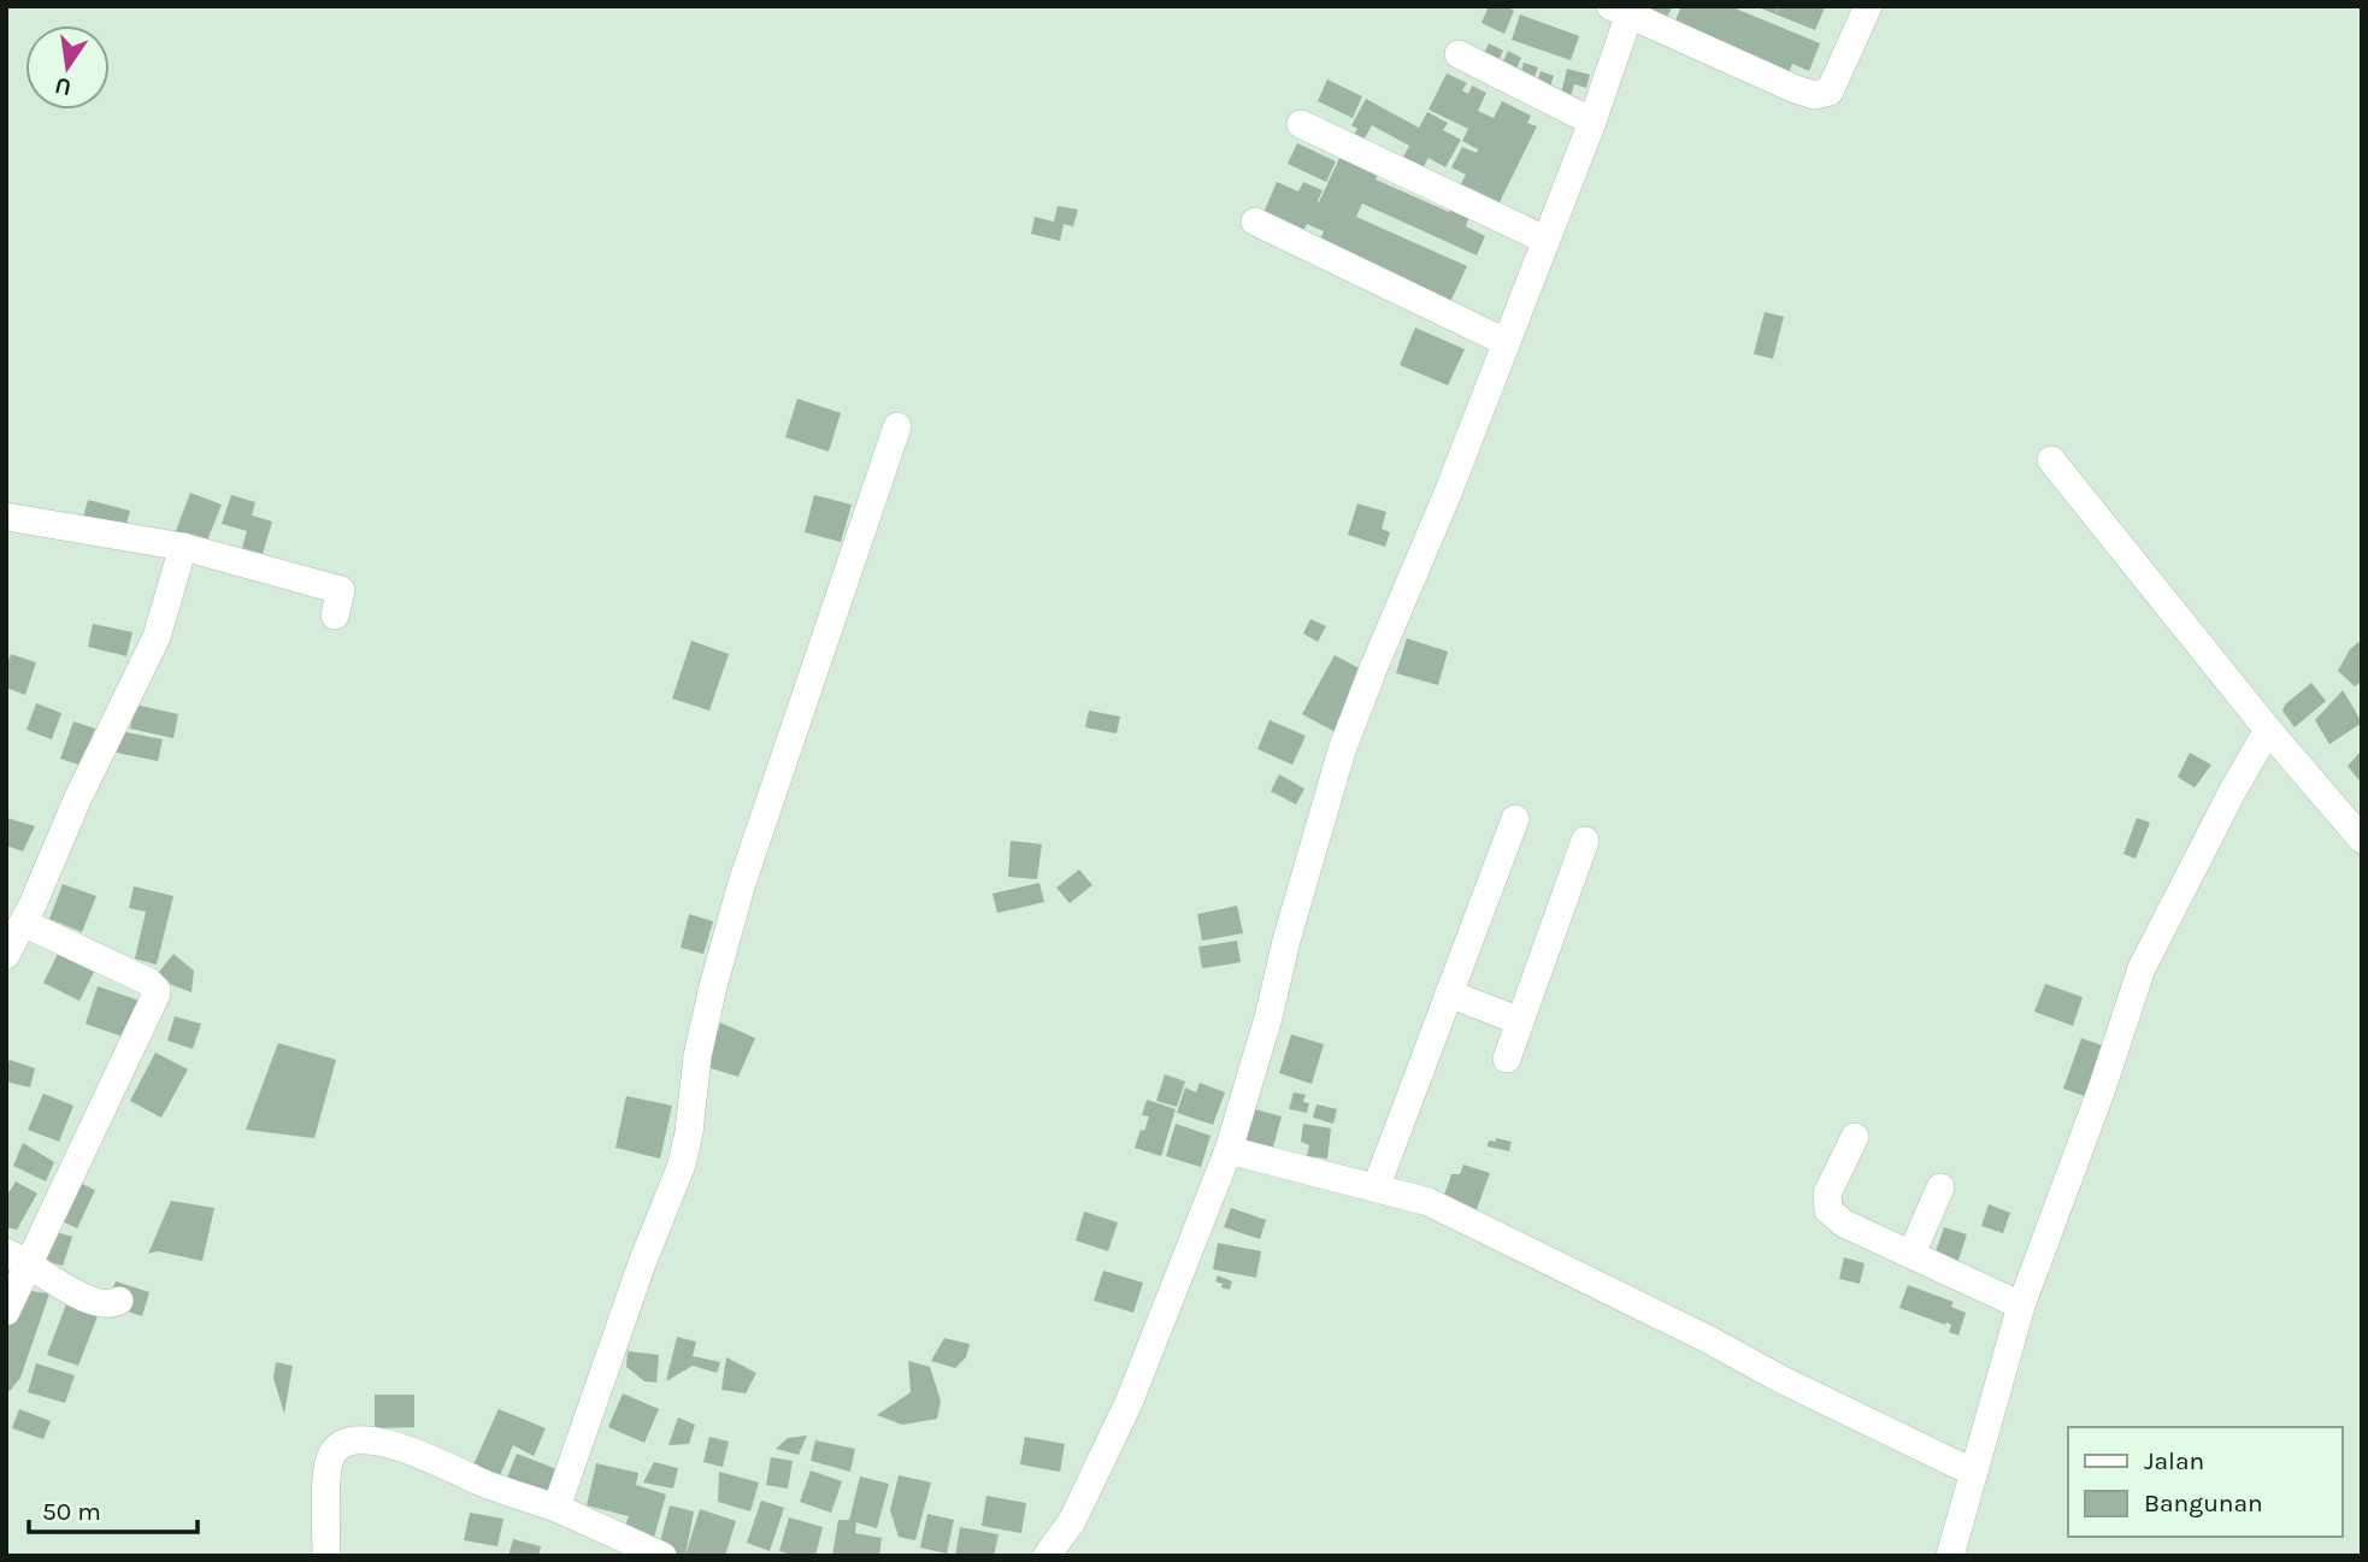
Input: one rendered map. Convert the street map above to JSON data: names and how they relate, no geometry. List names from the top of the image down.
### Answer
{
  "legend": ["Jalan", "Bangunan"],
  "scale_bar": "50 m",
  "north": "bottom"
}
